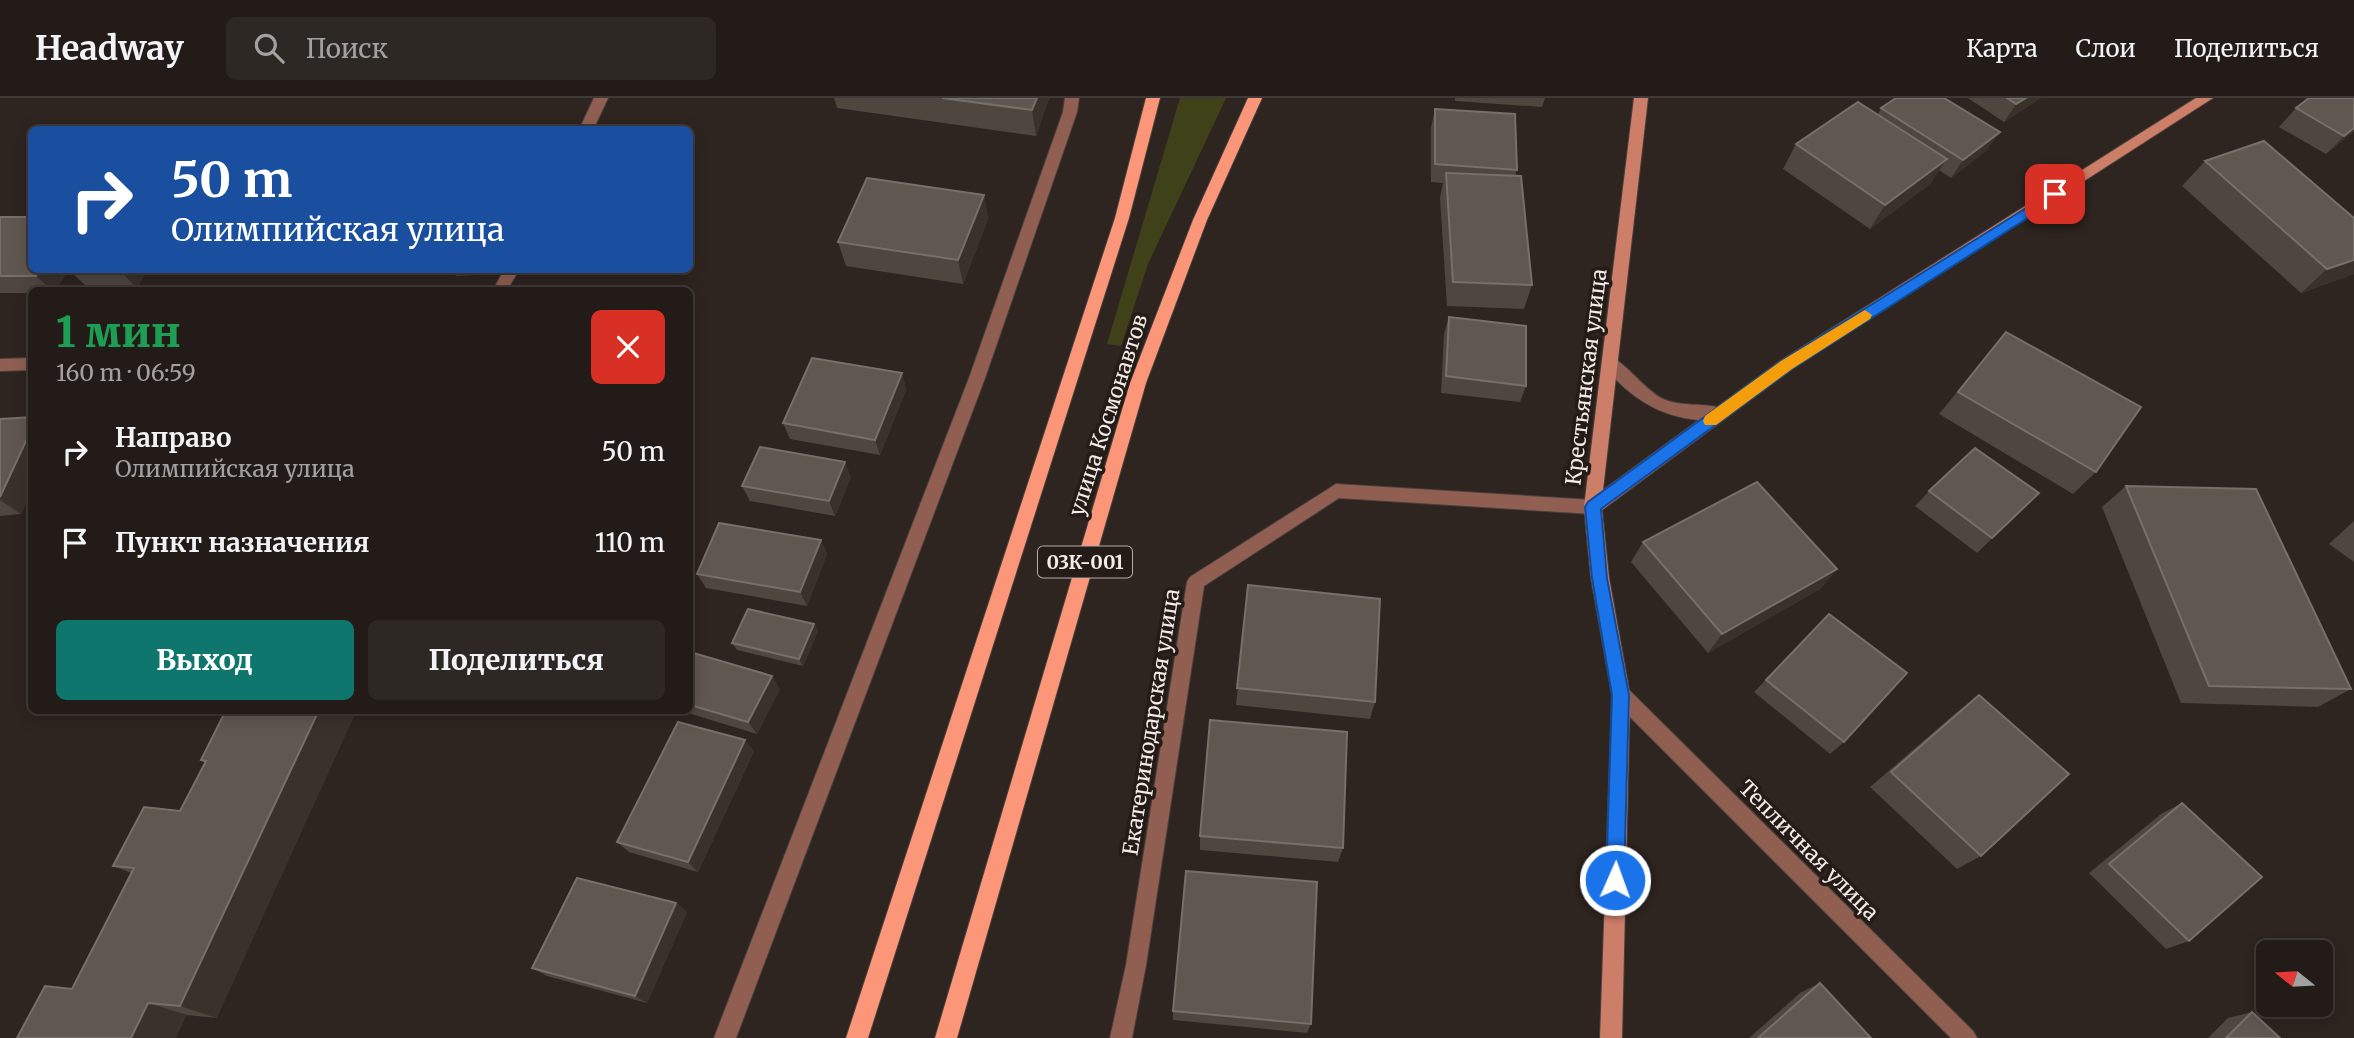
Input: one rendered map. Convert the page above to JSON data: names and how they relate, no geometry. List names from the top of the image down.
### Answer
{
  "streets": {
    "main road": ["Крестьянская улица", "улица Космонавтов", "03К-001"],
    "street": ["Екатеринодарская улица", "Тепличная улица"]
  },
  "crossings": [
    ["Крестьянская улица", "Екатеринодарская улица"],
    ["Крестьянская улица", "Тепличная улица"]
  ],
  "north": "left",
  "page": {
    "header": "Headway",
    "search": "Поиск",
    "nav": ["Карта", "Слои", "Поделиться"],
    "turn": ["50 m", "Олимпийская улица"],
    "heading": ["1 мин", "160 m · 06:59"],
    "list": [
      {
        "name": "Направо",
        "note": "Олимпийская улица",
        "value": "50 m"
      },
      {
        "name": "Пункт назначения",
        "value": "110 m"
      }
    ],
    "buttons": ["Выход", "Поделиться"]
  }
}
